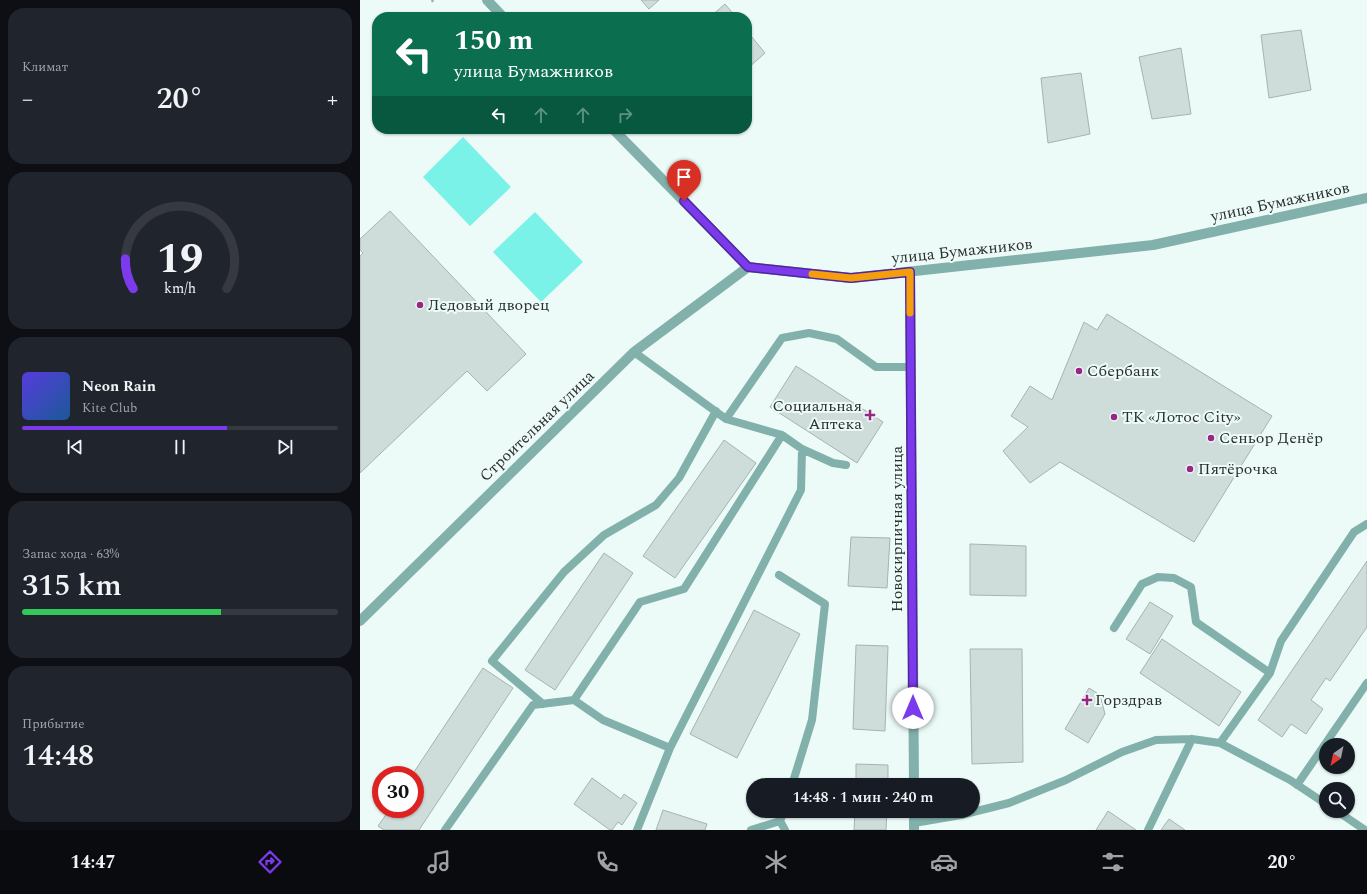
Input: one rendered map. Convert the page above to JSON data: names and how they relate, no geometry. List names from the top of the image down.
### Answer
{
  "streets": {
    "street": ["улица Бумажников", "Строительная улица", "Новокирпичная улица"]
  },
  "crossings": [
    ["улица Бумажников", "Строительная улица"],
    ["улица Бумажников", "Новокирпичная улица"]
  ],
  "places": {
    "other": [
      "Ледовый дворец",
      "Сбербанк",
      "ТК «Лотос City»",
      "Сеньор Денёр",
      "Пятёрочка"
    ],
    "health": ["Социальная Аптека", "Горздрав"]
  },
  "north": "bottom left",
  "page": {
    "tile": [
      "Климат",
      ["Запас хода · 63%", "315 km"],
      ["Прибытие", "14:48"]
    ],
    "turn": ["150 m", "улица Бумажников"],
    "heat": ["−", "20°", "+"],
    "song": ["Neon Rain", "Kite Club"],
    "limit": "30",
    "trip": "14:48 · 1 мин · 240 m",
    "tabs": ["14:47", "20°"],
    "gauge": ["19", "km/h"]
  }
}
